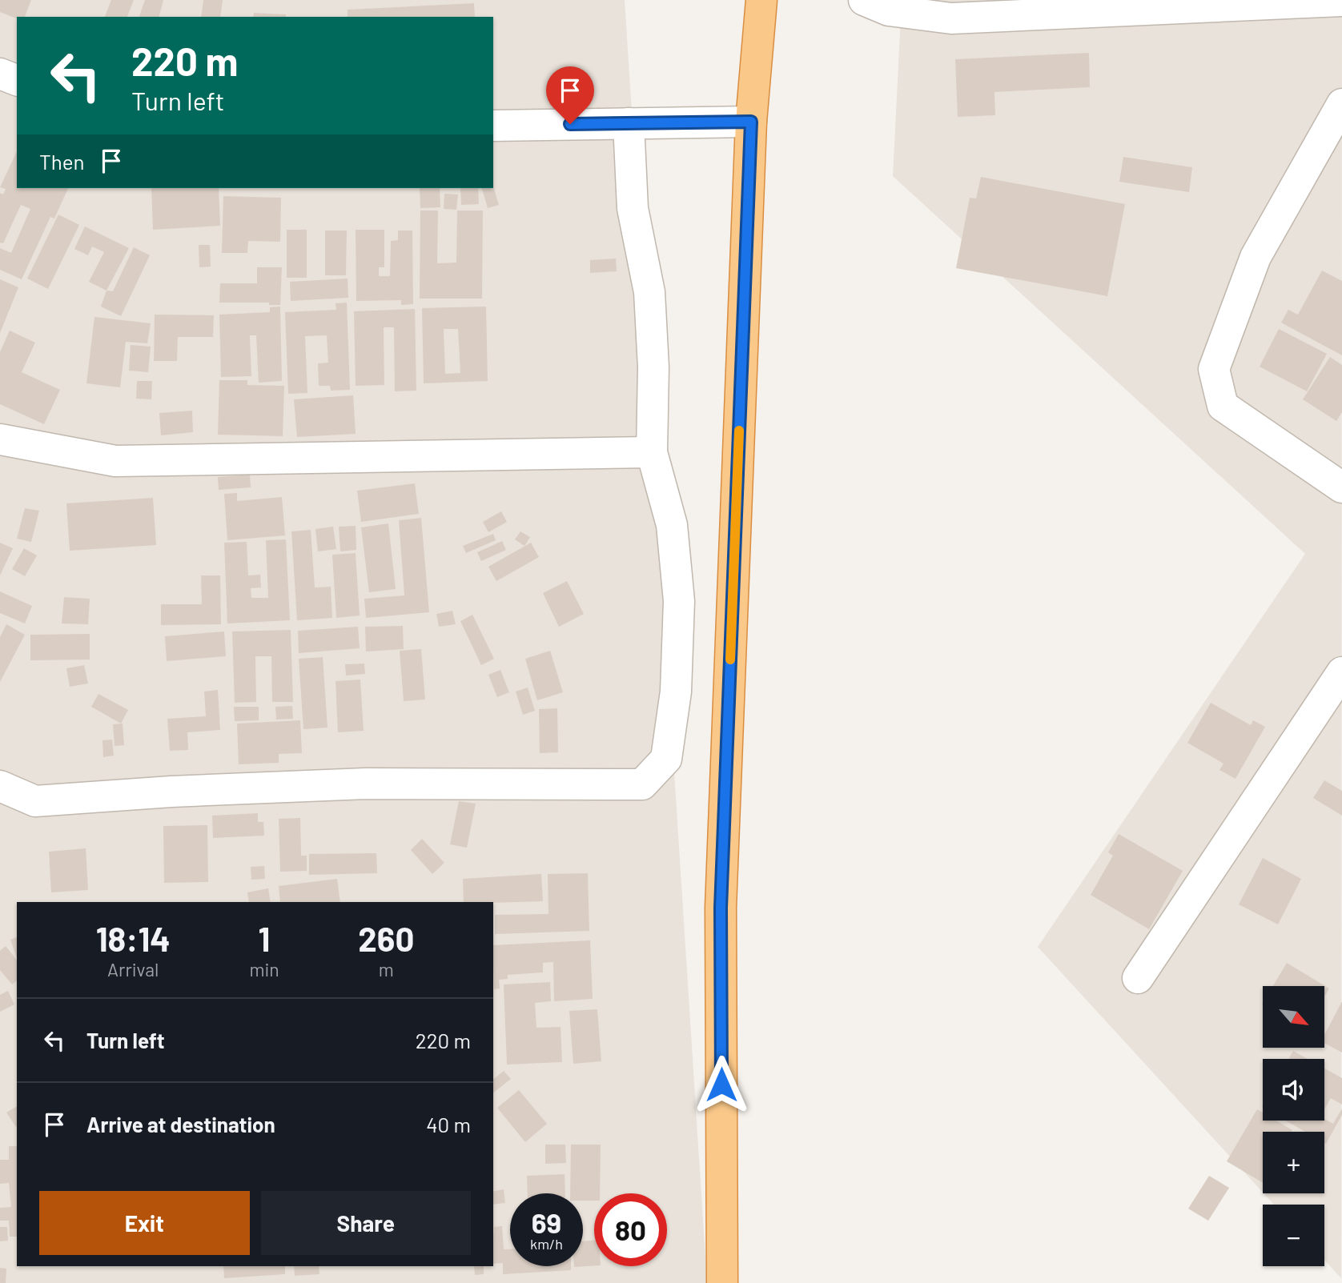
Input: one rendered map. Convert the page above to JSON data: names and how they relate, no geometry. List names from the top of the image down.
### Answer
{
  "north": "bottom right",
  "page": {
    "turn": ["220 m", "Turn left"],
    "then": "Then",
    "eta": [
      "18:14",
      "Arrival",
      "1",
      "min",
      "260",
      "m"
    ],
    "map_buttons": ["+", "−"],
    "list": [
      {
        "name": "Turn left",
        "value": "220 m"
      },
      {
        "name": "Arrive at destination",
        "value": "40 m"
      }
    ],
    "buttons": ["Exit", "Share"],
    "speed": "69 km/h",
    "limit": "80"
  }
}
